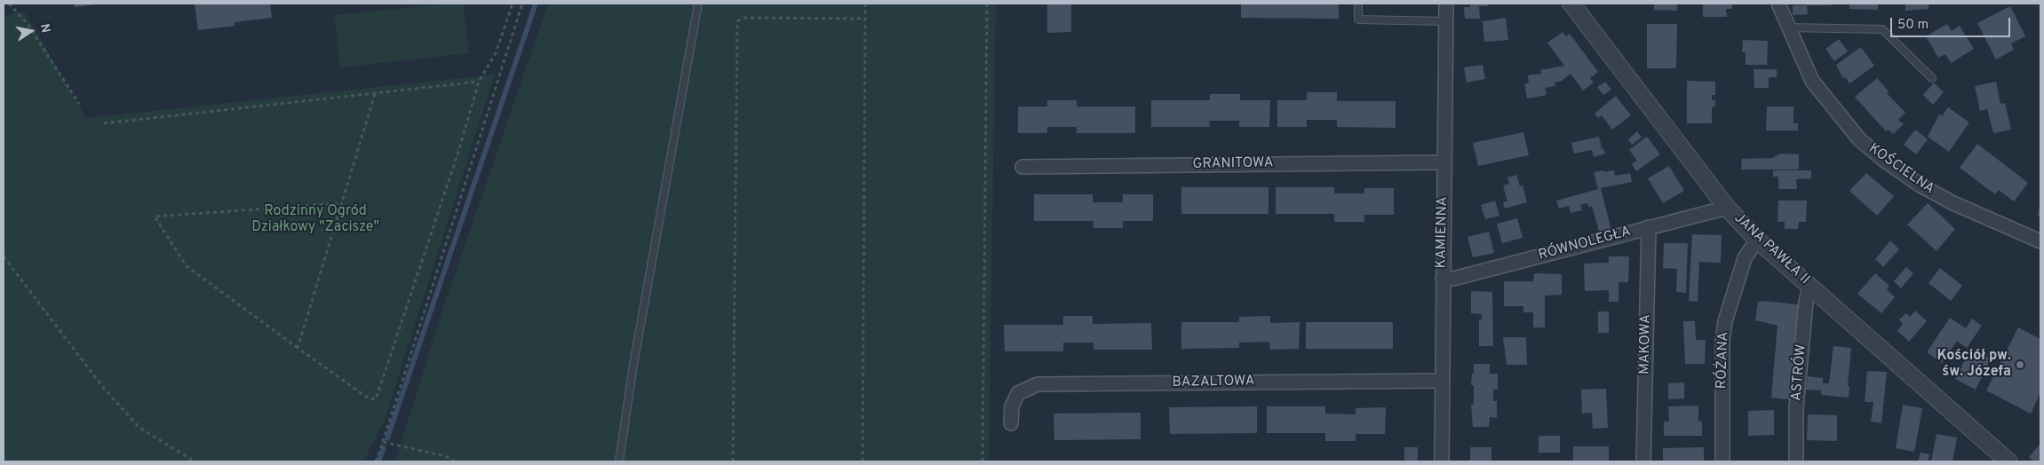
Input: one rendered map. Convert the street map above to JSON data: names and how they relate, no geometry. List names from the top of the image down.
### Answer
{
  "streets": {
    "street": [
      "GRANITOWA",
      "KOŚCIELNA",
      "KAMIENNA",
      "RÓWNOLEGŁA",
      "JANA PAWŁA II",
      "MAKOWA",
      "RÓŻANA",
      "ASTRÓW",
      "BAZALTOWA"
    ]
  },
  "crossings": [
    ["GRANITOWA", "KAMIENNA"],
    ["KAMIENNA", "RÓWNOLEGŁA"],
    ["KAMIENNA", "BAZALTOWA"],
    ["RÓWNOLEGŁA", "JANA PAWŁA II"],
    ["RÓWNOLEGŁA", "MAKOWA"],
    ["JANA PAWŁA II", "RÓŻANA"],
    ["JANA PAWŁA II", "ASTRÓW"]
  ],
  "parks": ["Rodzinny Ogród Działkowy \"Zacisze\""],
  "places": ["Kościół pw. św. Józefa"],
  "scale_bar": "50 m",
  "north": "right"
}
